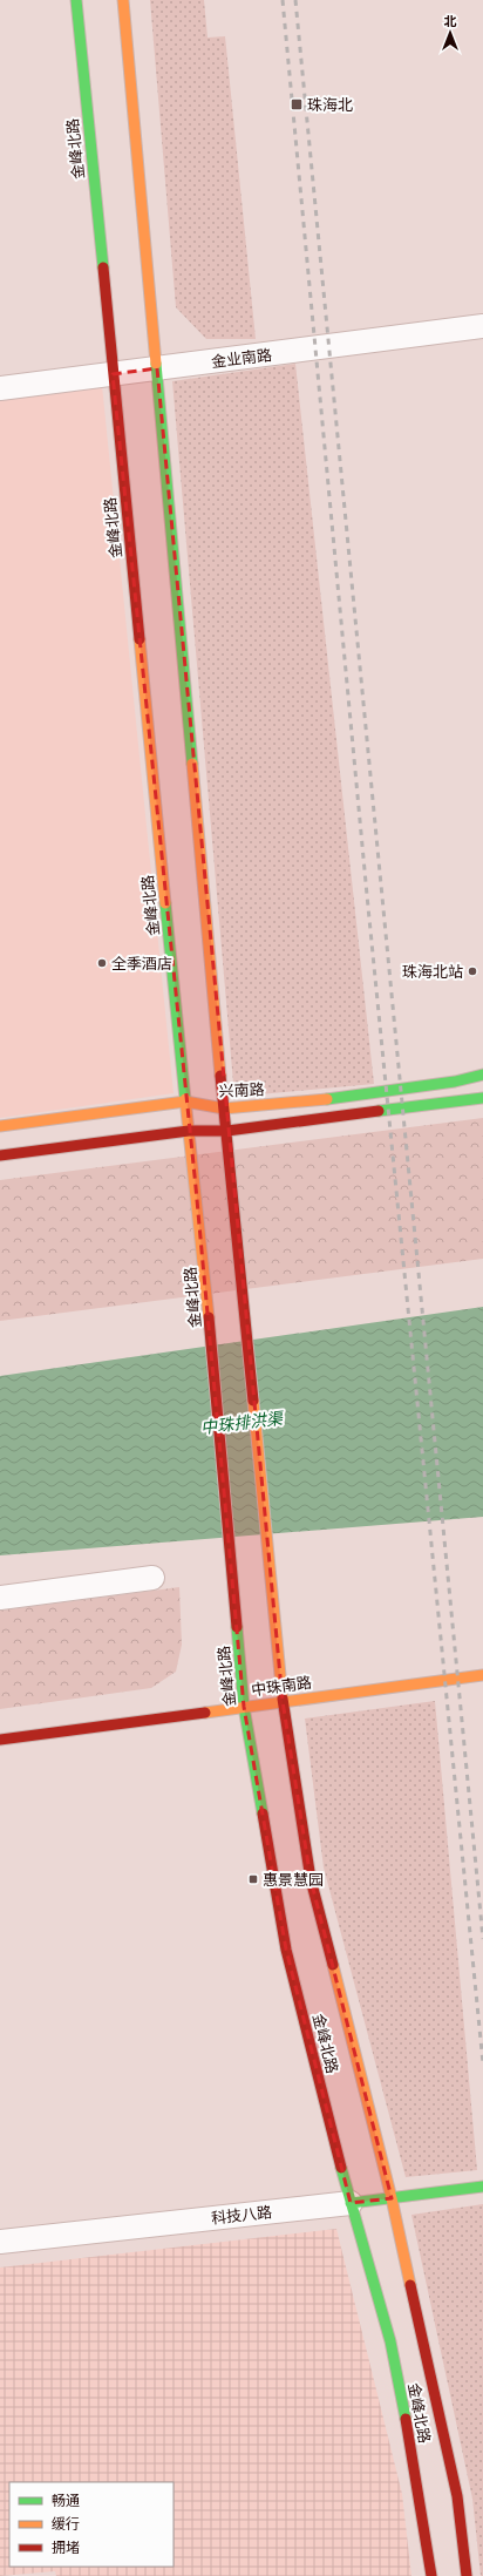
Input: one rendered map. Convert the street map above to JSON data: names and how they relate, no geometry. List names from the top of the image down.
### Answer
{
  "streets": {
    "main road": [
      "金峰北路",
      "兴南路",
      "中珠南路",
      "科技八路"
    ],
    "street": ["金业南路"]
  },
  "crossings": [
    ["金峰北路", "金业南路"],
    ["金峰北路", "兴南路"],
    ["金峰北路", "中珠南路"],
    ["金峰北路", "科技八路"]
  ],
  "water": ["中珠排洪渠"],
  "places": {
    "transit": ["珠海北", "惠景慧园"],
    "other": ["全季酒店", "珠海北站"]
  },
  "legend": ["畅通", "缓行", "拥堵"],
  "north": "top"
}
